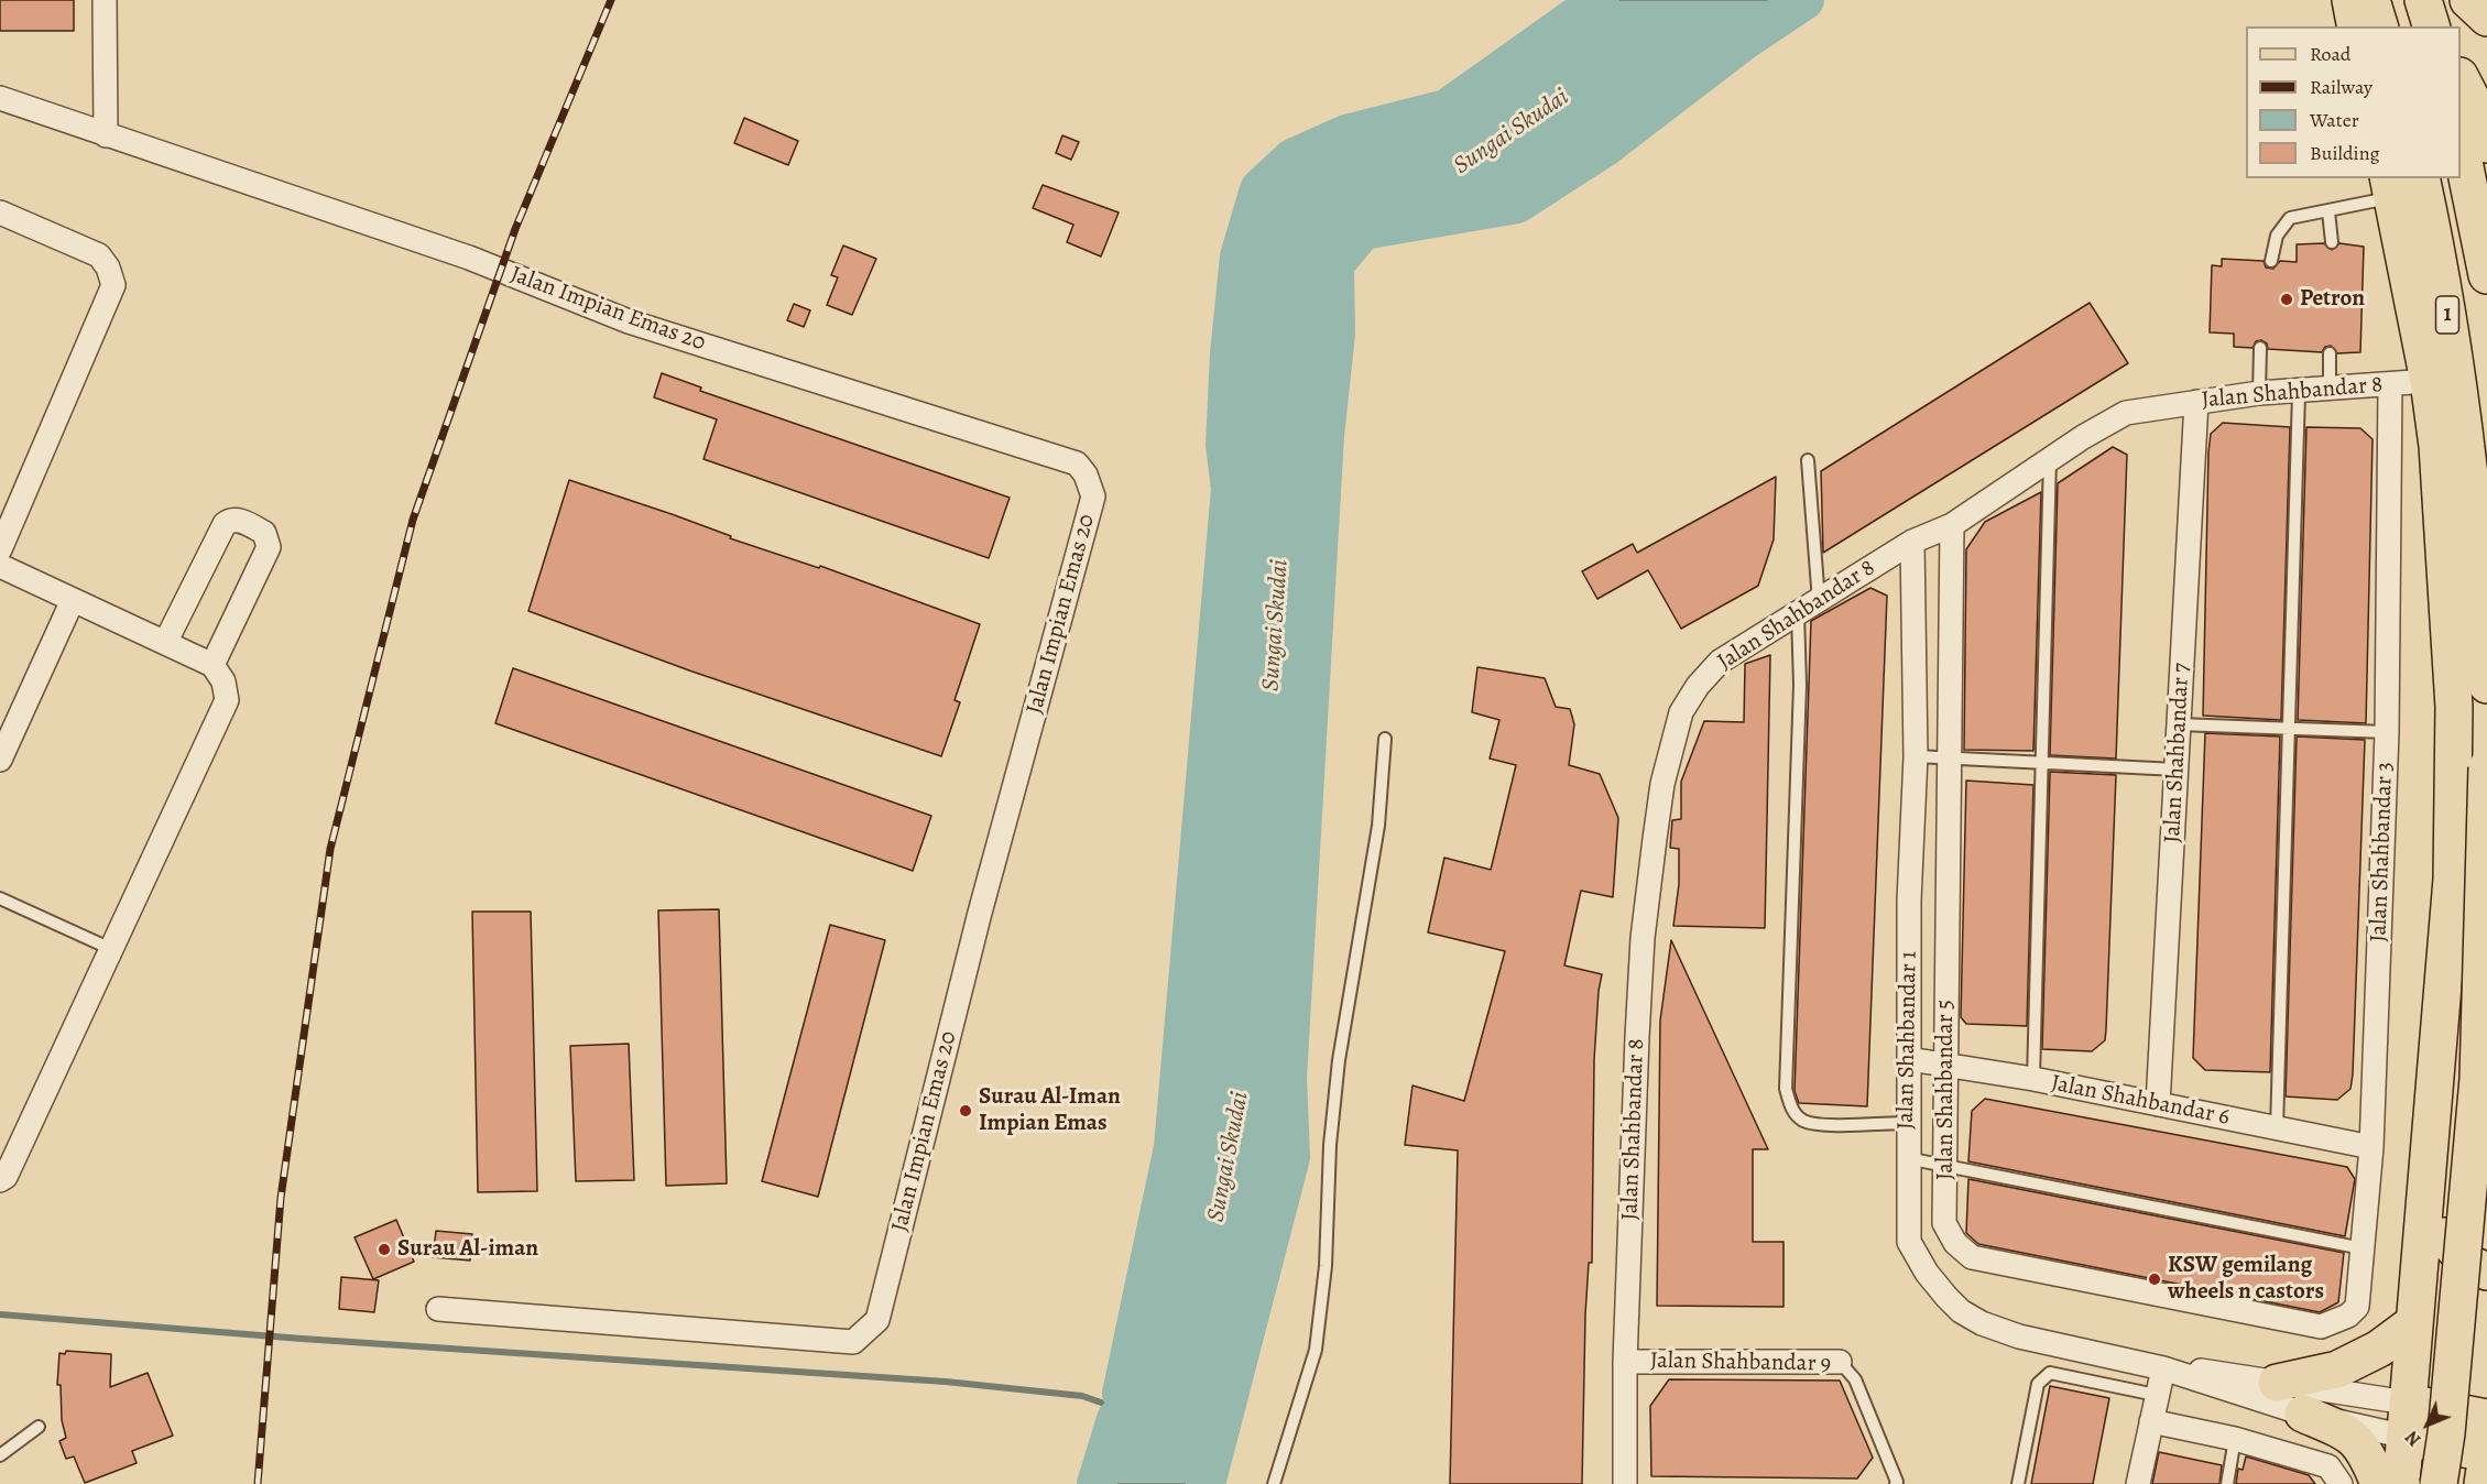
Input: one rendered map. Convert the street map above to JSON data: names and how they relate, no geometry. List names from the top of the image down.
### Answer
{
  "streets": {
    "main road": ["1"],
    "street": [
      "Jalan Impian Emas 20",
      "Jalan Shahbandar 8",
      "Jalan Shahbandar 7",
      "Jalan Shahbandar 3",
      "Jalan Shahbandar 1",
      "Jalan Shahbandar 5",
      "Jalan Shahbandar 6",
      "Jalan Shahbandar 9"
    ]
  },
  "crossings": [
    ["Jalan Shahbandar 8", "Jalan Shahbandar 7"],
    ["Jalan Shahbandar 8", "Jalan Shahbandar 3"],
    ["Jalan Shahbandar 8", "Jalan Shahbandar 1"],
    ["Jalan Shahbandar 8", "Jalan Shahbandar 5"],
    ["Jalan Shahbandar 8", "Jalan Shahbandar 9"],
    ["Jalan Shahbandar 7", "Jalan Shahbandar 6"],
    ["Jalan Shahbandar 3", "Jalan Shahbandar 5"],
    ["Jalan Shahbandar 3", "Jalan Shahbandar 6"],
    ["Jalan Shahbandar 1", "Jalan Shahbandar 6"],
    ["Jalan Shahbandar 5", "Jalan Shahbandar 6"]
  ],
  "water": ["Sungai Skudai"],
  "places": [
    "Petron",
    "Surau Al-Iman Impian Emas",
    "Surau Al-iman",
    "KSW gemilang wheels n castors"
  ],
  "legend": [
    "Road",
    "Railway",
    "Water",
    "Building"
  ],
  "north": "bottom left"
}
